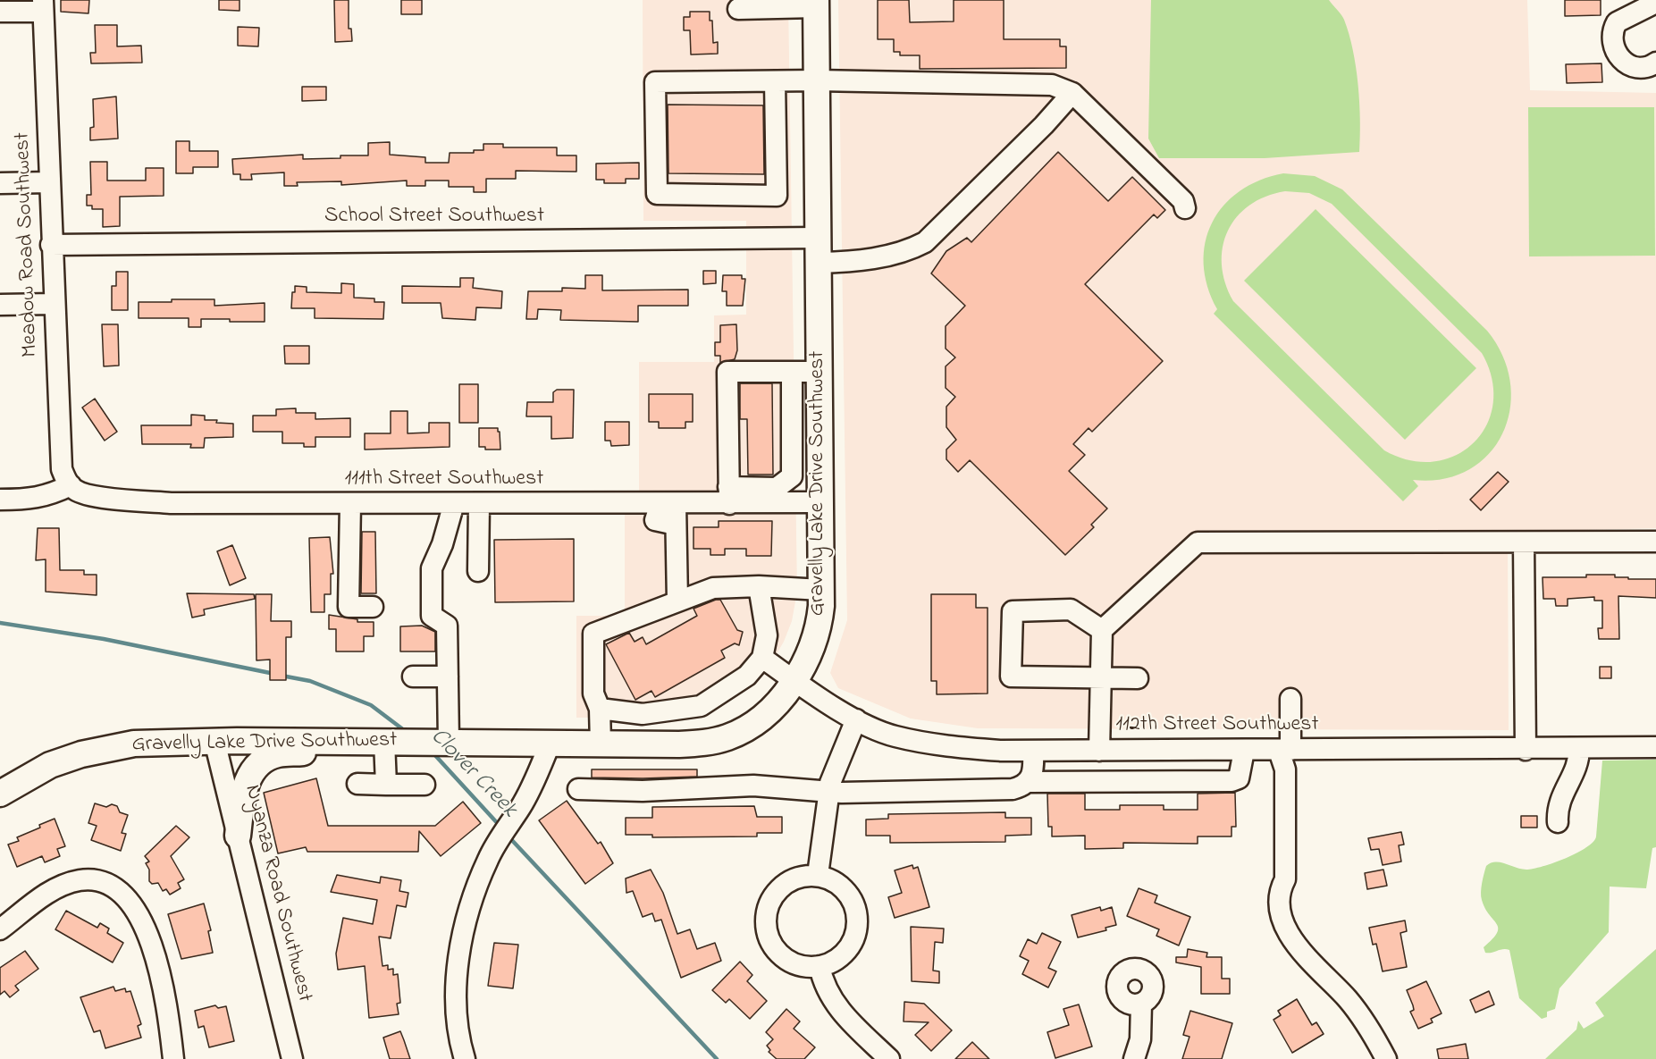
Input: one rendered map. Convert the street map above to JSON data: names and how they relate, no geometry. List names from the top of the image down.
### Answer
{
  "streets": {
    "main road": ["Gravelly Lake Drive Southwest"],
    "street": [
      "School Street Southwest",
      "Meadow Road Southwest",
      "111th Street Southwest",
      "112th Street Southwest",
      "Nyanza Road Southwest"
    ]
  },
  "crossings": [
    ["School Street Southwest", "Meadow Road Southwest"],
    ["School Street Southwest", "Gravelly Lake Drive Southwest"],
    ["Meadow Road Southwest", "111th Street Southwest"],
    ["111th Street Southwest", "Gravelly Lake Drive Southwest"],
    ["Gravelly Lake Drive Southwest", "112th Street Southwest"],
    ["Gravelly Lake Drive Southwest", "Nyanza Road Southwest"]
  ],
  "water": ["Clover Creek"]
}
